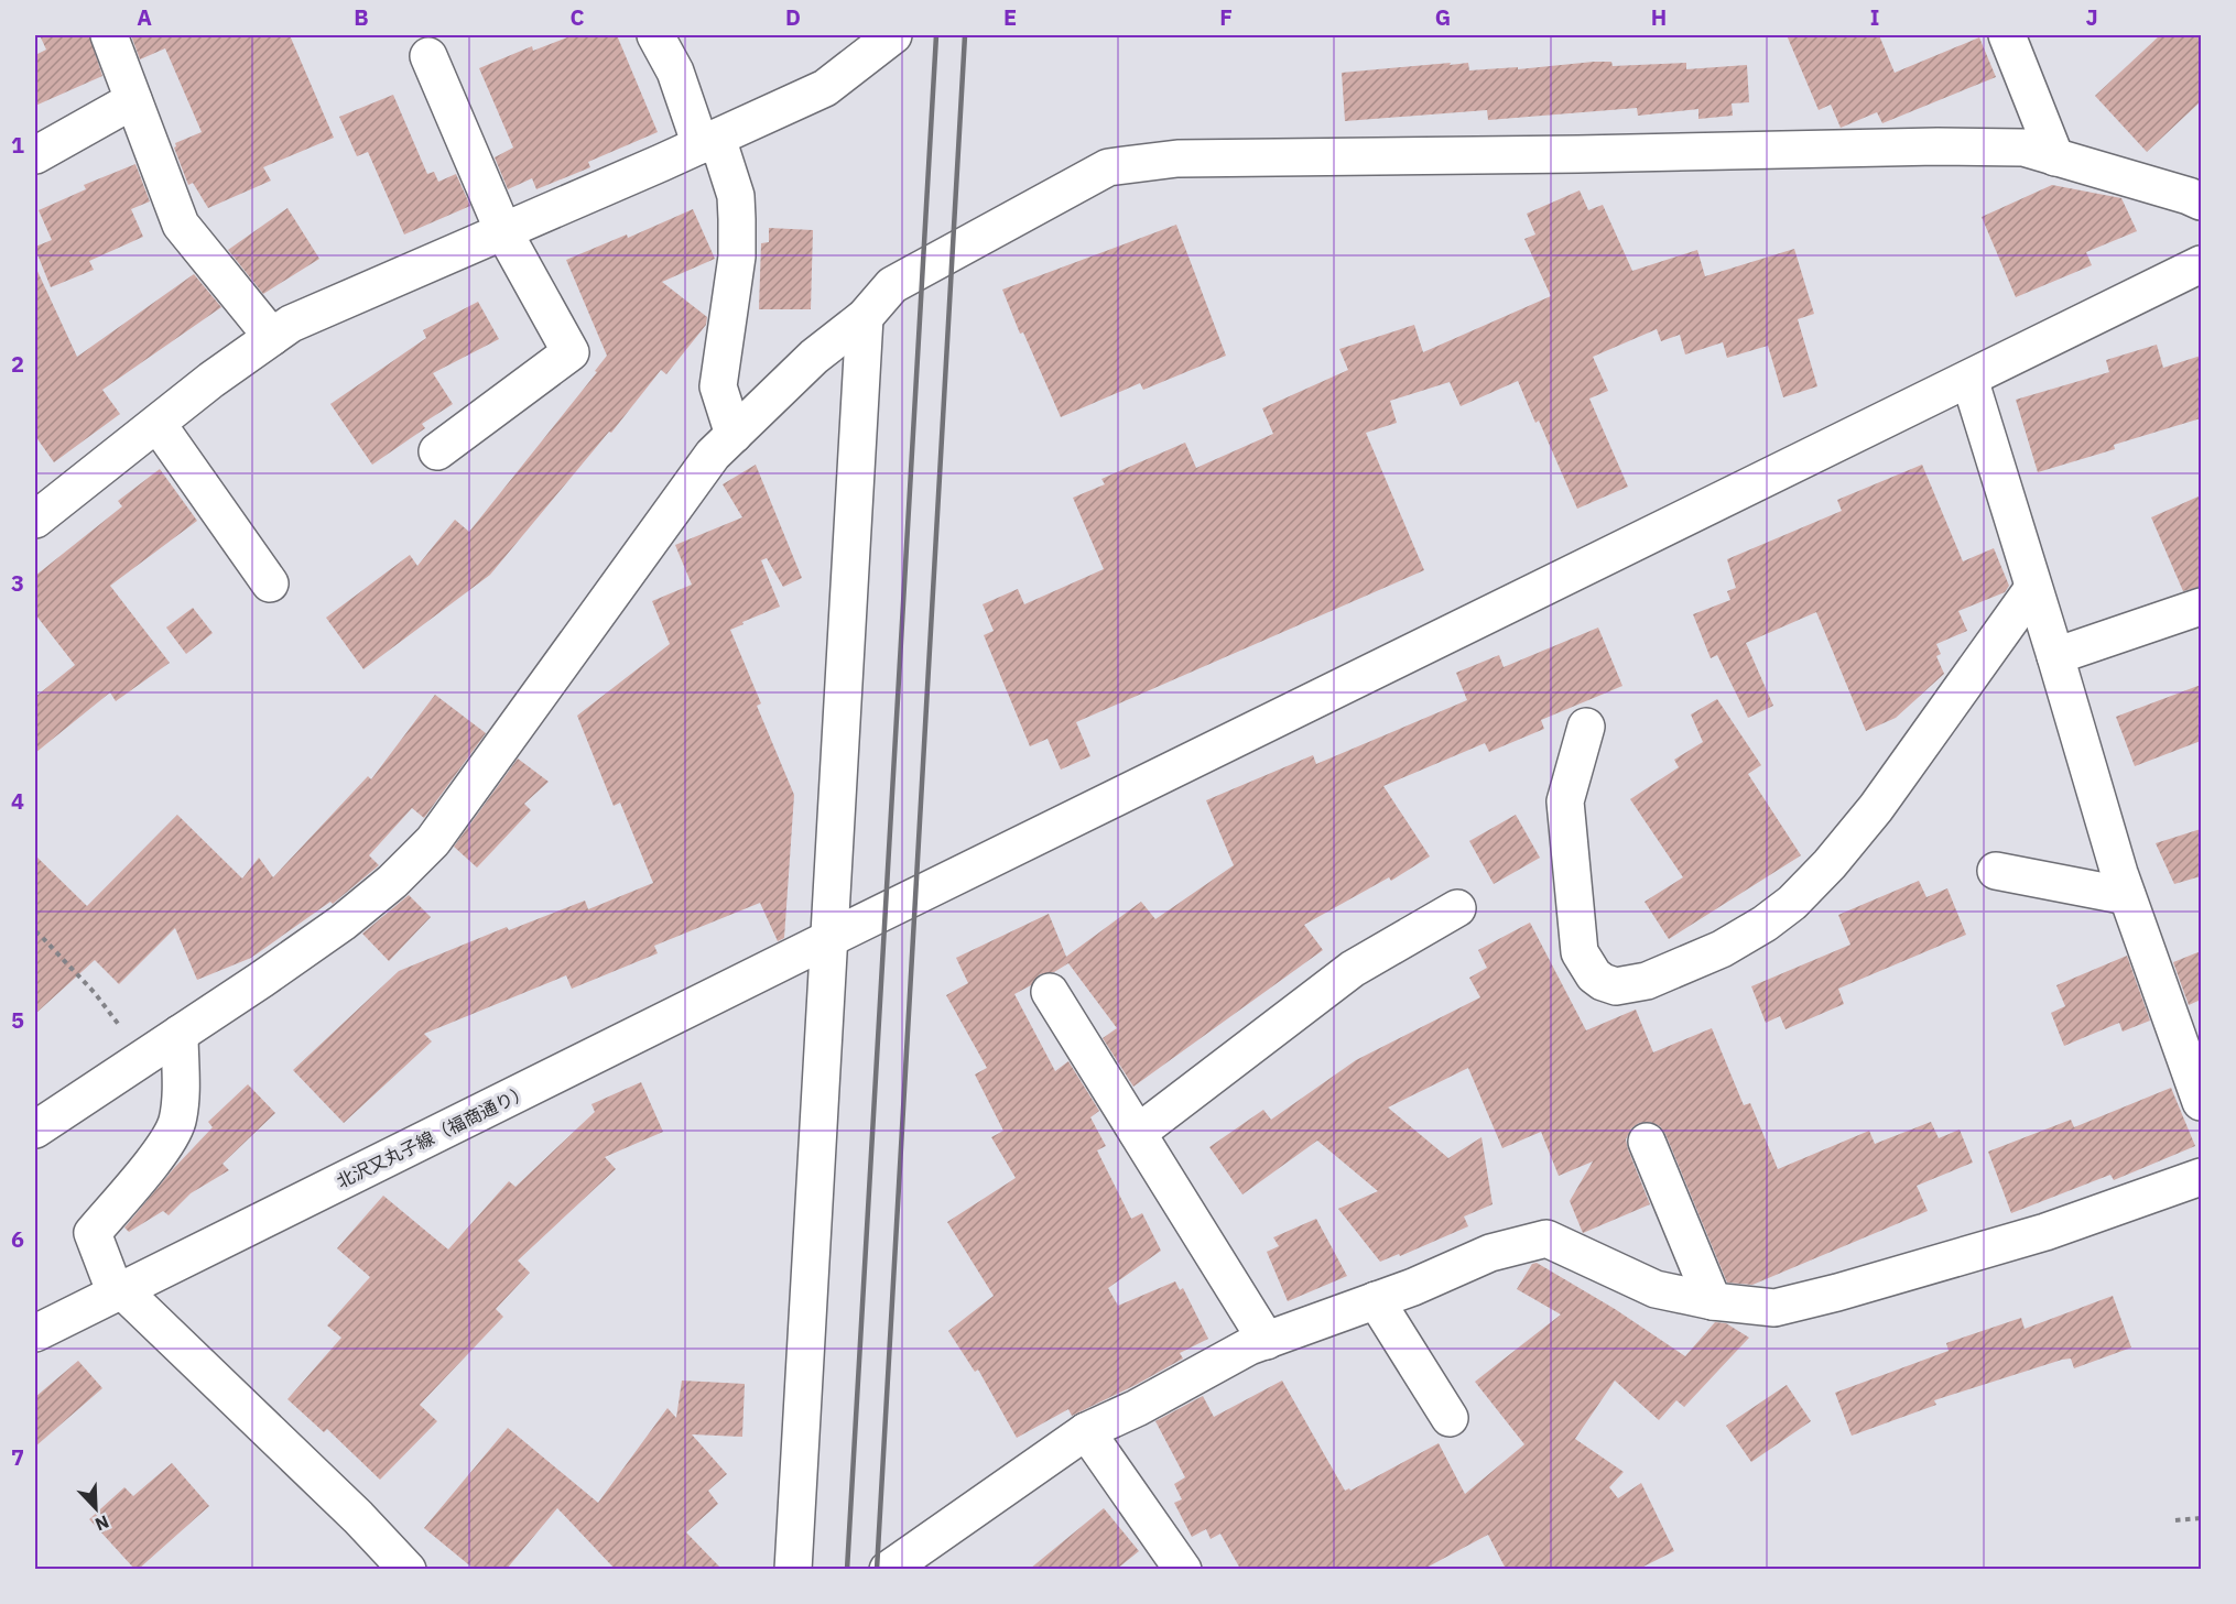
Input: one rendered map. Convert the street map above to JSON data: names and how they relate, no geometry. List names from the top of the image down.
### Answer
{
  "streets": {
    "street": ["北沢又丸子線（福商通り）"]
  },
  "north": "bottom right",
  "grid": {
    "columns": [
      "A",
      "B",
      "C",
      "D",
      "E",
      "F",
      "G",
      "H",
      "I",
      "J"
    ],
    "rows": [
      "1",
      "2",
      "3",
      "4",
      "5",
      "6",
      "7"
    ]
  }
}
